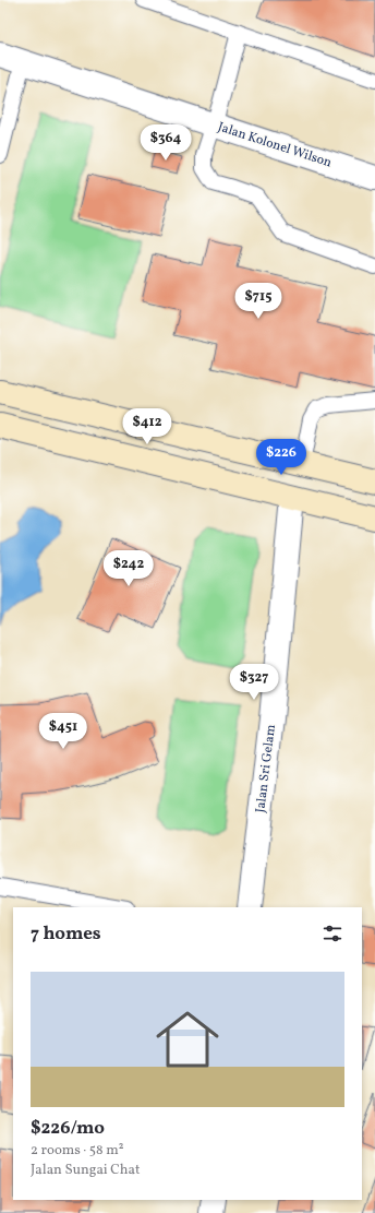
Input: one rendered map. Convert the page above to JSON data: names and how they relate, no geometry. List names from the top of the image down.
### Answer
{
  "streets": {
    "street": ["Jalan Kolonel Wilson", "Jalan Sri Gelam"]
  },
  "page": {
    "price": [
      "$364",
      "$715",
      "$412",
      "$226",
      "$242",
      "$327",
      "$451"
    ],
    "heading": "7 homes",
    "list": [
      {
        "name": "$226/mo",
        "note": "2 rooms · 58 m² · Jalan Sungai Chat"
      }
    ]
  }
}
